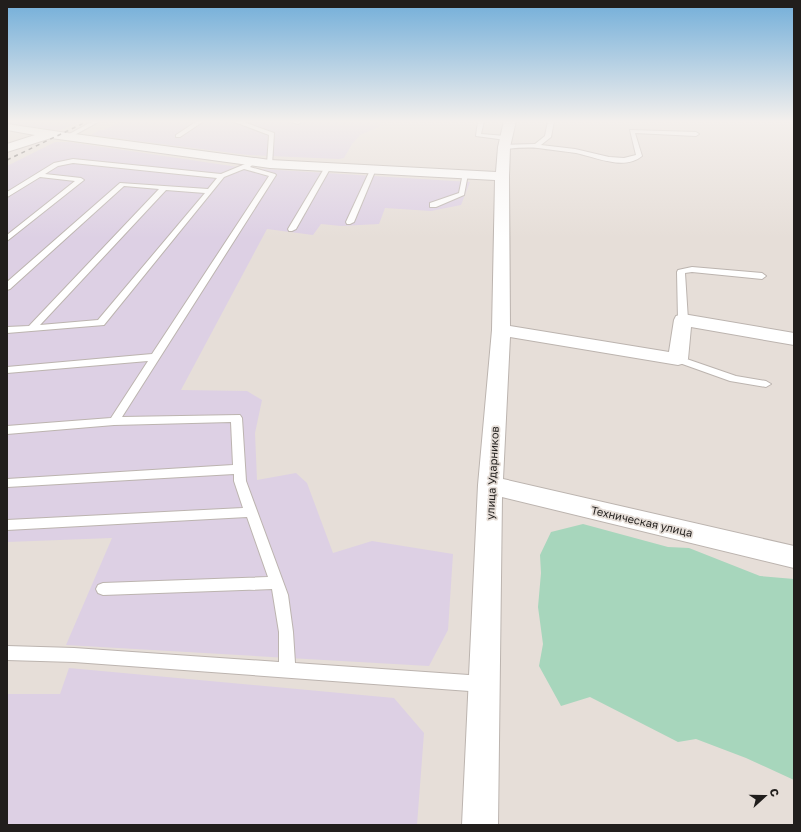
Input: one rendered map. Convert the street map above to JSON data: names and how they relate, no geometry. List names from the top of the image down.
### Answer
{
  "streets": {
    "street": ["улица Ударников", "Техническая улица"]
  },
  "crossings": [
    ["улица Ударников", "Техническая улица"]
  ],
  "north": "right"
}
